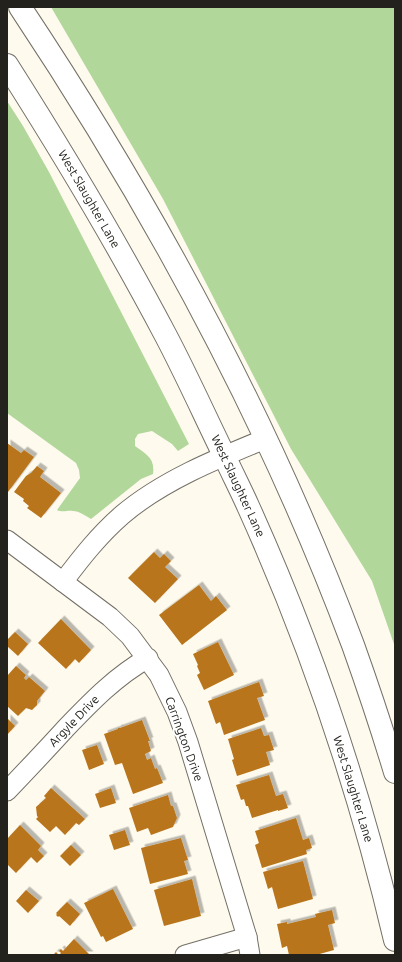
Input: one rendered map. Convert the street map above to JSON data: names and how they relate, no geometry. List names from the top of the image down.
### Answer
{
  "streets": {
    "main road": ["West Slaughter Lane"],
    "street": ["Argyle Drive", "Carrington Drive"]
  },
  "crossings": [
    ["Argyle Drive", "Carrington Drive"]
  ]
}
